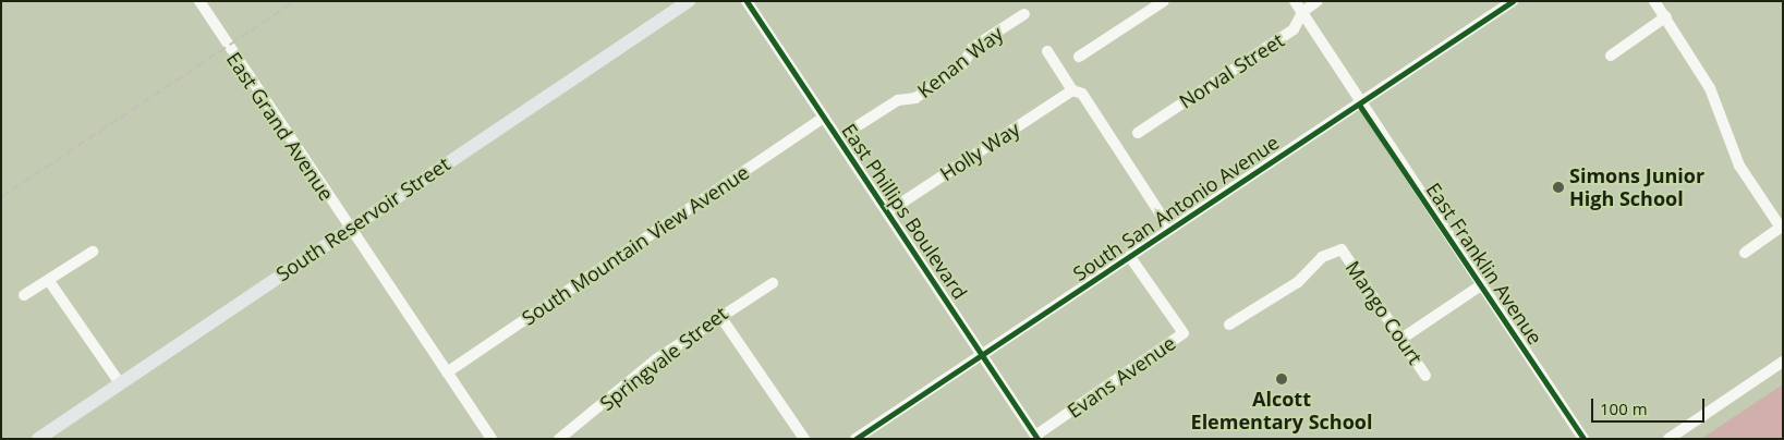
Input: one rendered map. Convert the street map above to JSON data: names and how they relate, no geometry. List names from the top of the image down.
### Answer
{
  "streets": {
    "main road": ["South Reservoir Street"],
    "street": [
      "Kenan Way",
      "Norval Street",
      "East Grand Avenue",
      "Holly Way",
      "South San Antonio Avenue",
      "East Phillips Boulevard",
      "South Mountain View Avenue",
      "East Franklin Avenue",
      "Mango Court",
      "Springvale Street",
      "Evans Avenue"
    ]
  },
  "crossings": [
    ["Kenan Way", "East Phillips Boulevard"],
    ["Norval Street", "East Franklin Avenue"],
    ["East Grand Avenue", "South Reservoir Street"],
    ["East Grand Avenue", "South Mountain View Avenue"],
    ["Holly Way", "East Phillips Boulevard"],
    ["South San Antonio Avenue", "East Phillips Boulevard"],
    ["South San Antonio Avenue", "East Franklin Avenue"],
    ["South San Antonio Avenue", "Evans Avenue"],
    ["East Phillips Boulevard", "South Mountain View Avenue"],
    ["East Phillips Boulevard", "Evans Avenue"]
  ],
  "places": ["Simons Junior High School", "Alcott Elementary School"],
  "scale_bar": "100 m"
}
